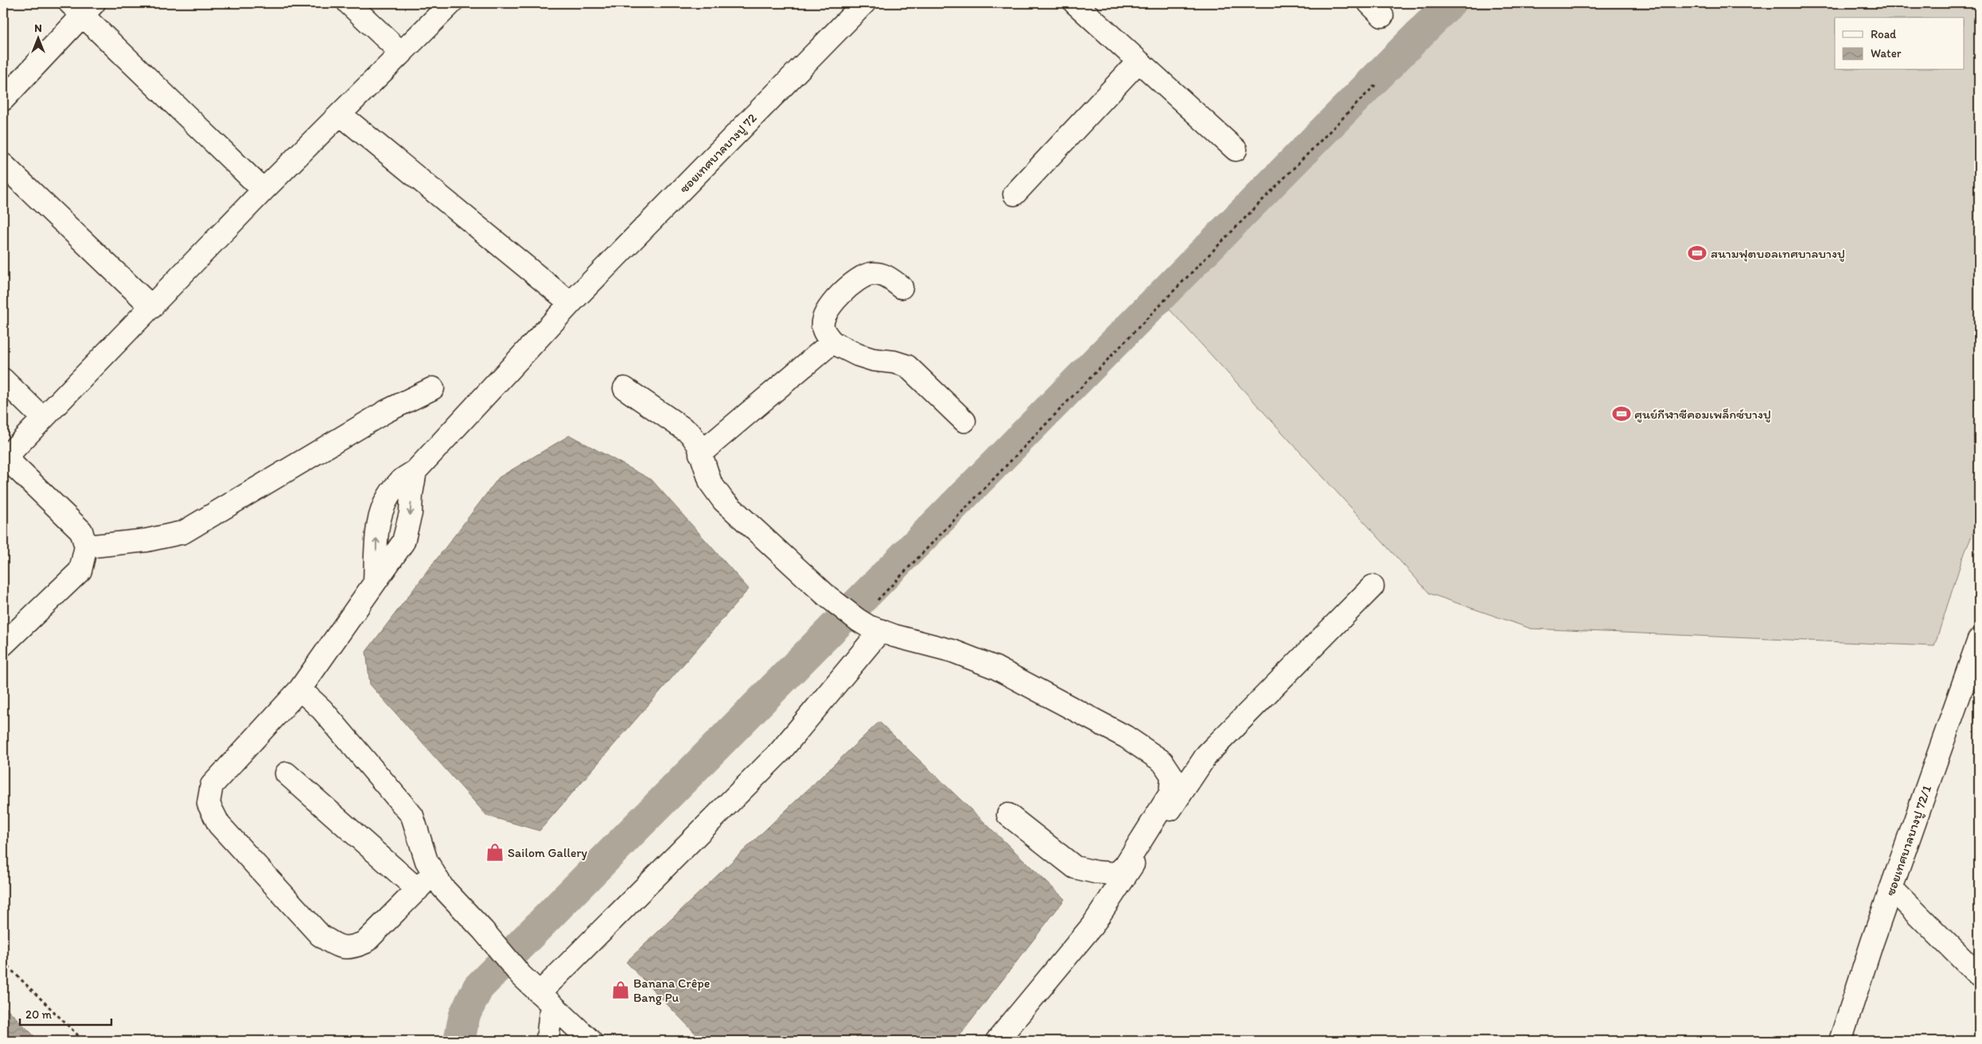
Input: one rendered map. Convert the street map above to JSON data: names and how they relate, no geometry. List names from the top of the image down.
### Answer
{
  "streets": {
    "street": ["ซอยเทศบาลบางปู 72", "ซอยเทศบาลบางปู 72/1"]
  },
  "places": {
    "sports": ["สนามฟุตบอลเทศบาลบางปู", "ศูนย์กีฬาซีคอมเพล็กซ์บางปู"],
    "shop": ["Sailom Gallery", "Banana Crêpe Bang Pu"]
  },
  "legend": ["Road", "Water"],
  "scale_bar": "20 m",
  "north": "top"
}
